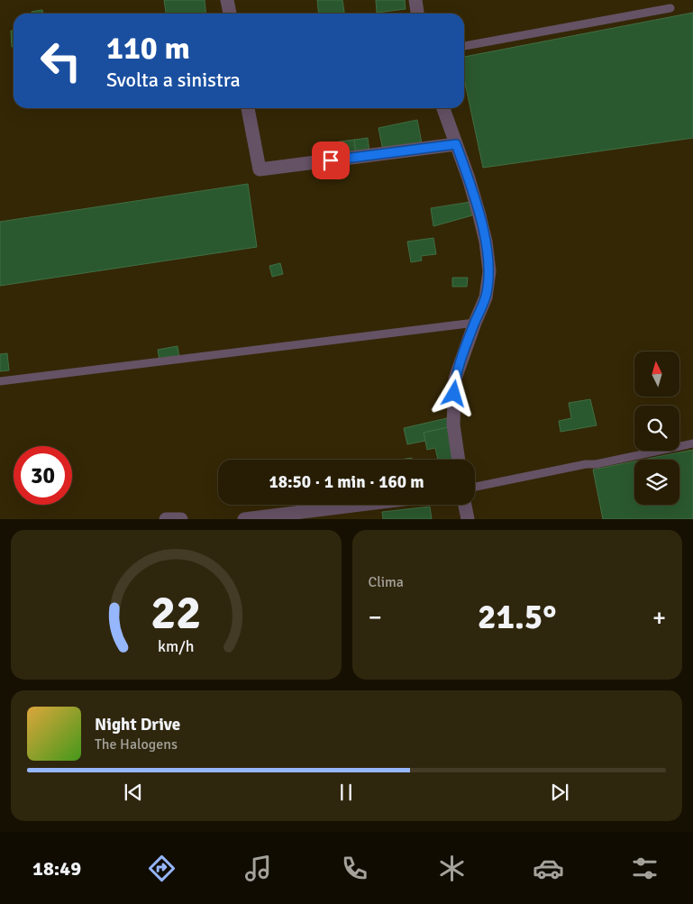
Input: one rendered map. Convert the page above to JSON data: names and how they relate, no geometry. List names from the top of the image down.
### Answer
{
  "north": "top",
  "page": {
    "turn": ["110 m", "Svolta a sinistra"],
    "limit": "30",
    "trip": "18:50 · 1 min · 160 m",
    "tile": "Clima",
    "heat": ["−", "21.5°", "+"],
    "song": ["Night Drive", "The Halogens"],
    "tabs": "18:49",
    "gauge": ["22", "km/h"]
  }
}
